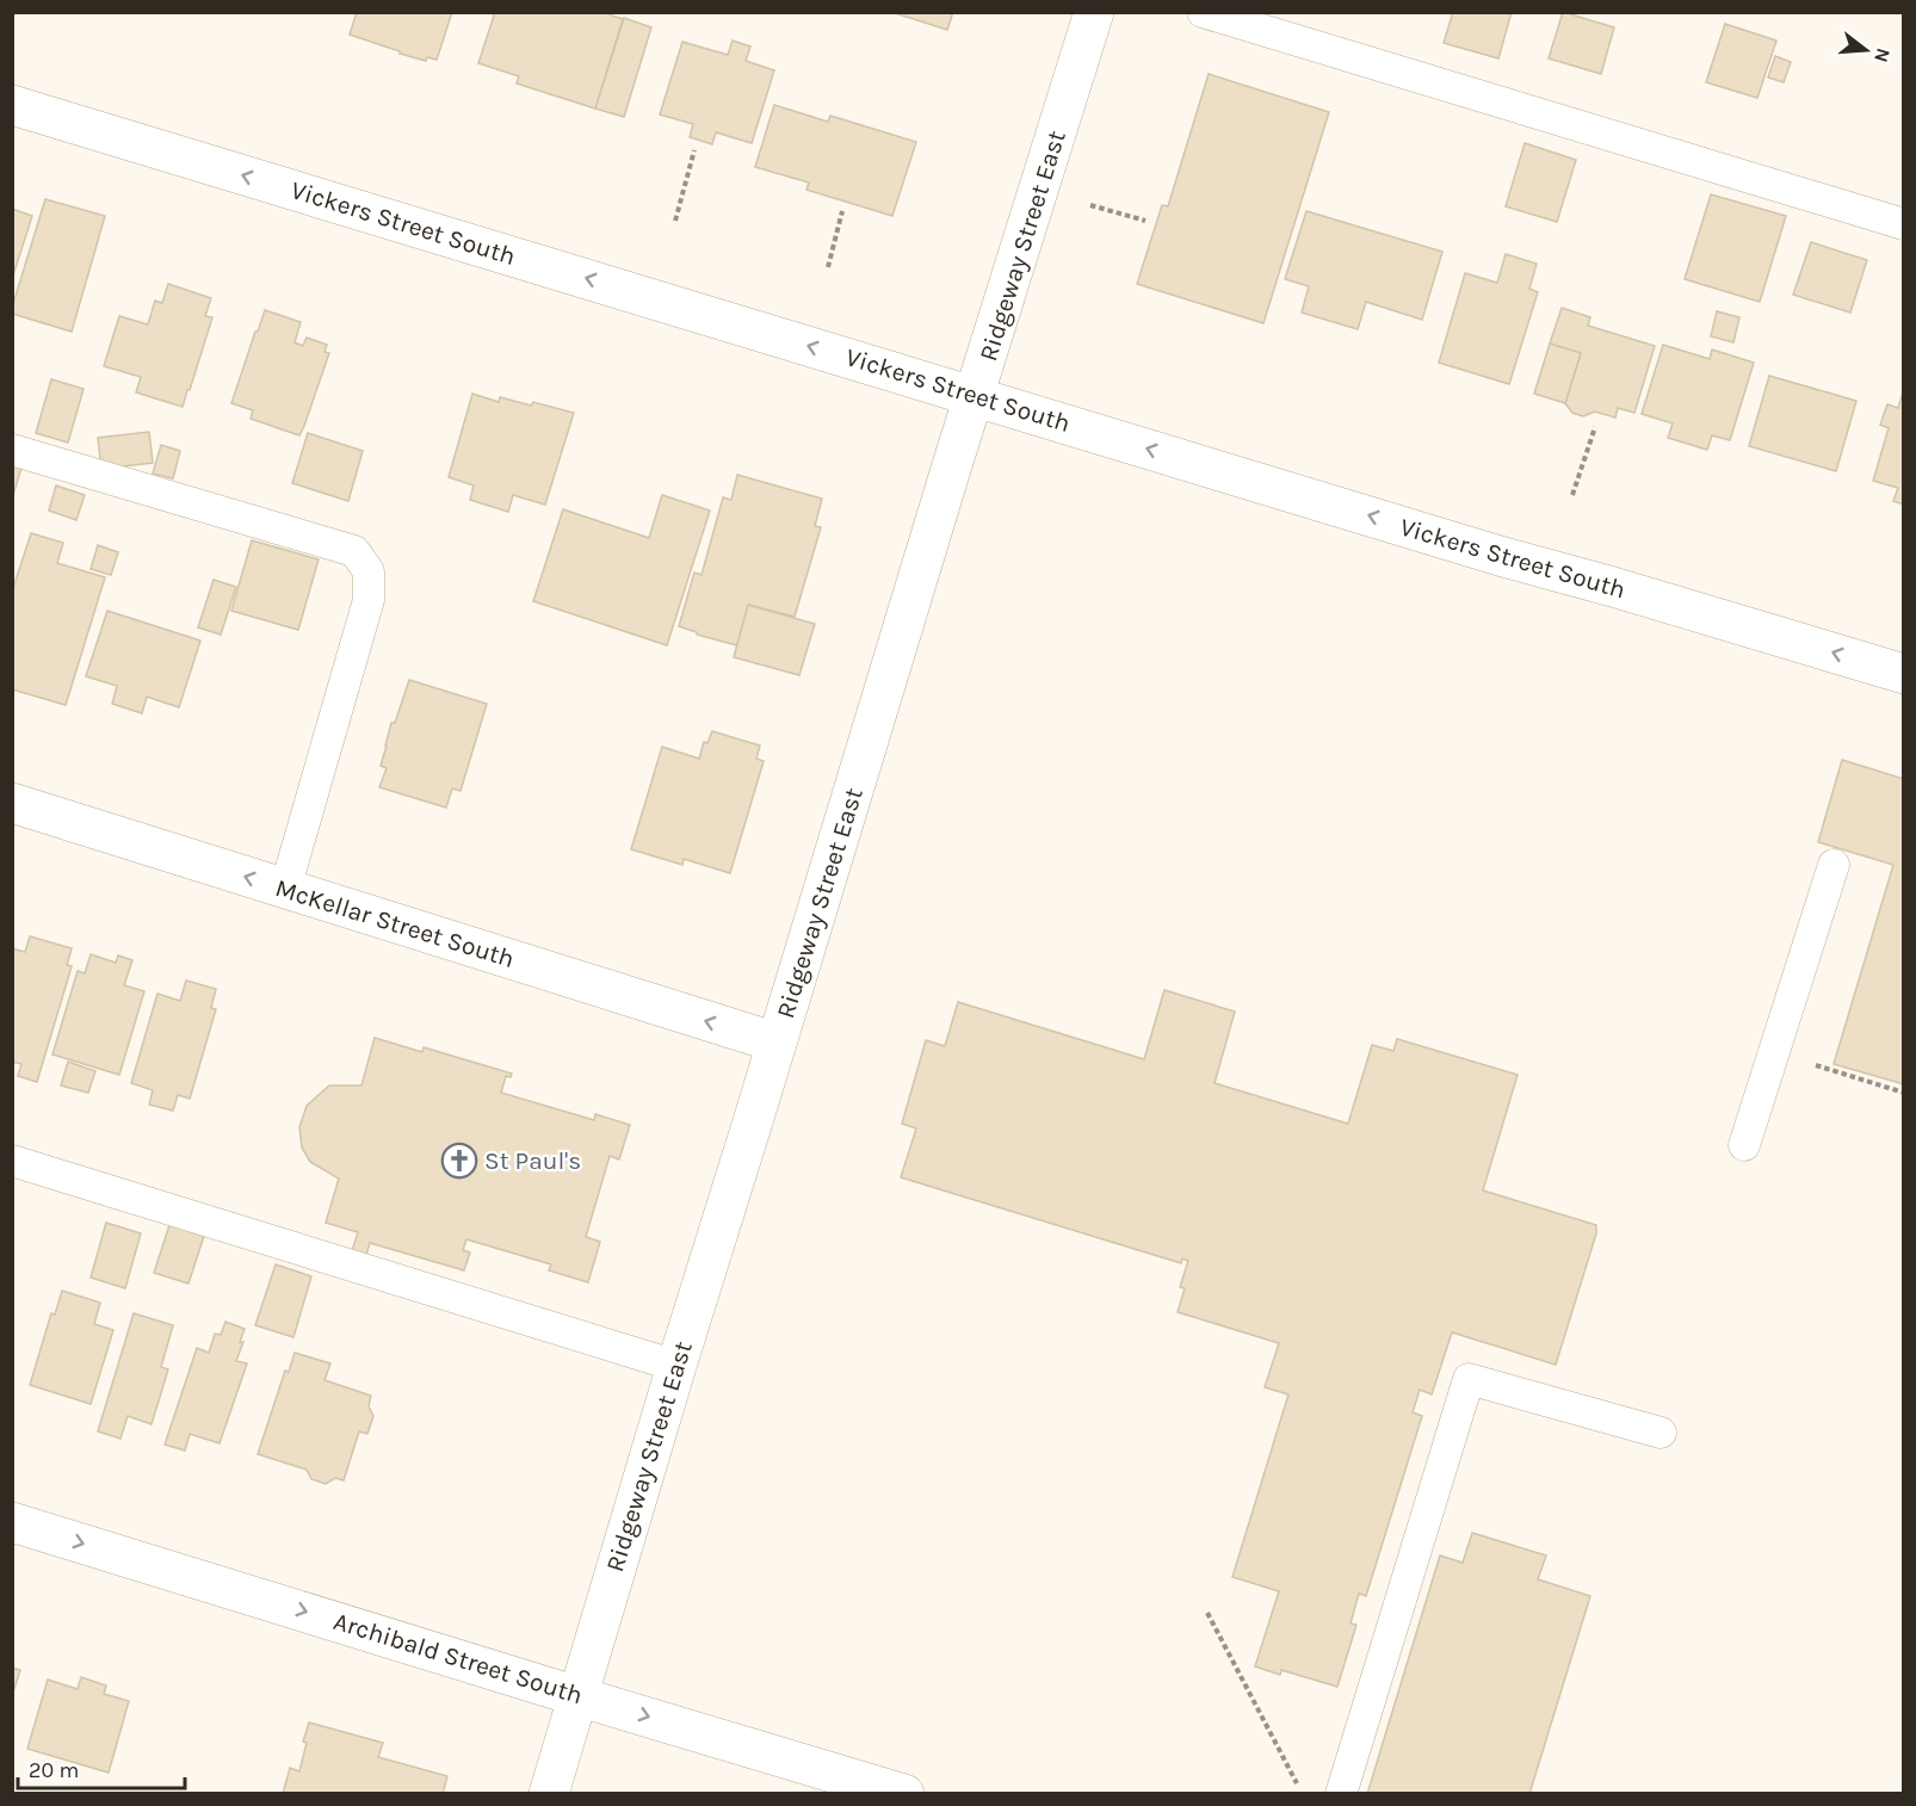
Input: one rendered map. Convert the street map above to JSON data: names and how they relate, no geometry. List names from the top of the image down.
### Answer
{
  "streets": {
    "street": [
      "Vickers Street South",
      "Ridgeway Street East",
      "McKellar Street South",
      "Archibald Street South"
    ]
  },
  "crossings": [
    ["Vickers Street South", "Ridgeway Street East"],
    ["Ridgeway Street East", "McKellar Street South"],
    ["Ridgeway Street East", "Archibald Street South"]
  ],
  "one_way": ["Vickers Street South", "McKellar Street South", "Archibald Street South"],
  "places": {
    "church": ["St Paul's"]
  },
  "scale_bar": "20 m",
  "north": "right"
}
